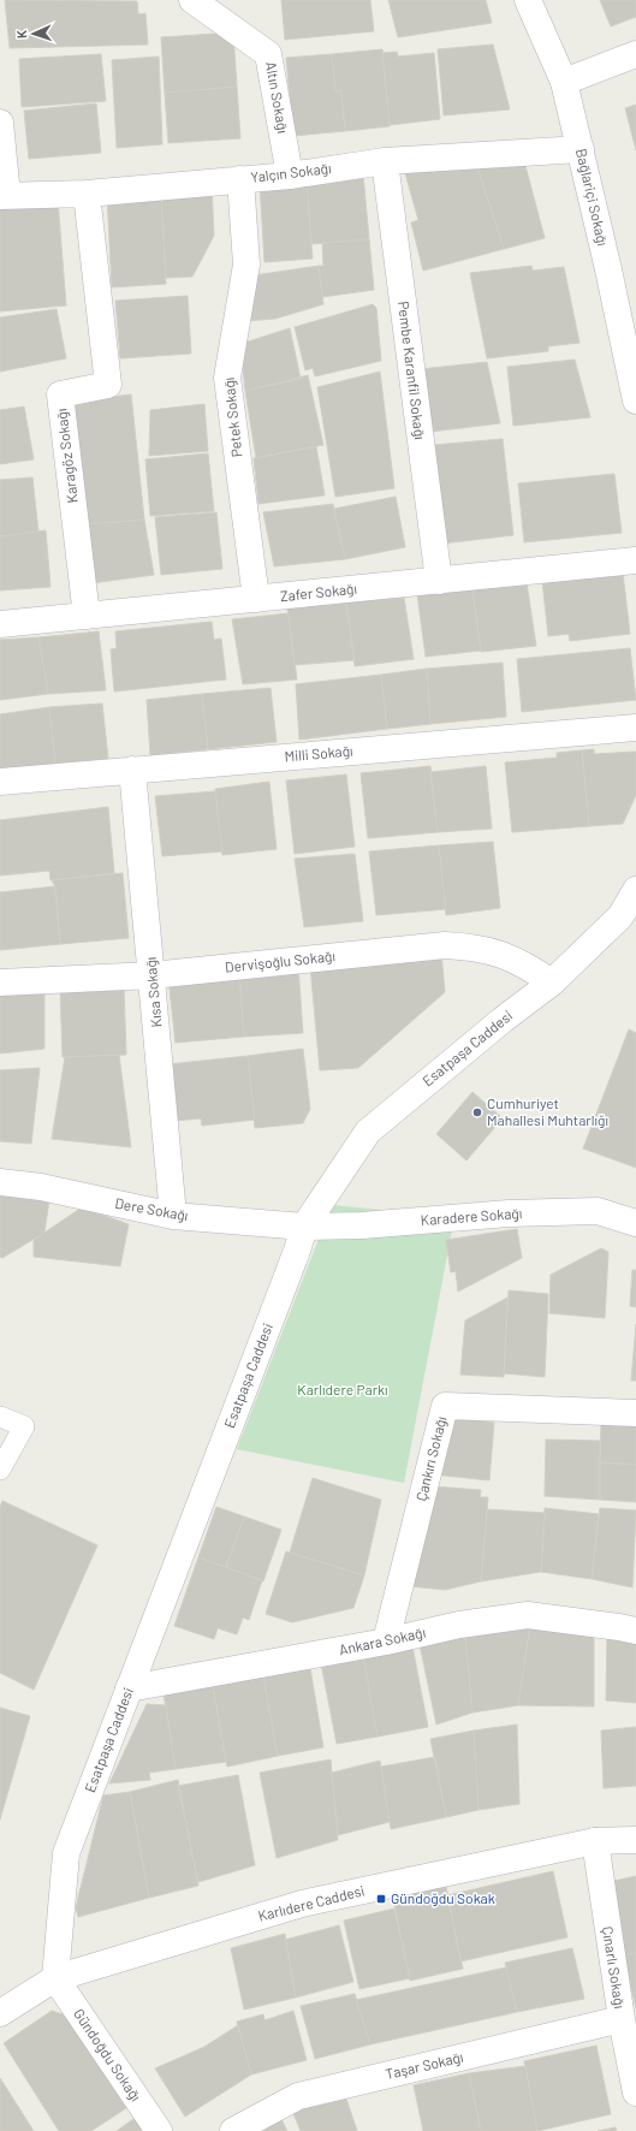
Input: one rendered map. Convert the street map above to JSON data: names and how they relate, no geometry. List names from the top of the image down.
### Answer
{
  "streets": {
    "street": [
      "Altın Sokağı",
      "Yalçın Sokağı",
      "Bağlariçi Sokağı",
      "Pembe Karanfil Sokağı",
      "Petek Sokağı",
      "Karagöz Sokağı",
      "Zafer Sokağı",
      "Milli Sokağı",
      "Dervişoğlu Sokağı",
      "Kısa Sokağı",
      "Esatpaşa Caddesi",
      "Dere Sokağı",
      "Karadere Sokağı",
      "Çankırı Sokağı",
      "Ankara Sokağı",
      "Karlıdere Caddesi",
      "Çınarlı Sokağı",
      "Gündoğdu Sokağı",
      "Taşar Sokağı"
    ]
  },
  "crossings": [
    ["Altın Sokağı", "Yalçın Sokağı"],
    ["Yalçın Sokağı", "Bağlariçi Sokağı"],
    ["Yalçın Sokağı", "Pembe Karanfil Sokağı"],
    ["Yalçın Sokağı", "Petek Sokağı"],
    ["Yalçın Sokağı", "Karagöz Sokağı"],
    ["Pembe Karanfil Sokağı", "Zafer Sokağı"],
    ["Petek Sokağı", "Zafer Sokağı"],
    ["Karagöz Sokağı", "Zafer Sokağı"],
    ["Milli Sokağı", "Kısa Sokağı"],
    ["Dervişoğlu Sokağı", "Kısa Sokağı"],
    ["Dervişoğlu Sokağı", "Esatpaşa Caddesi"],
    ["Kısa Sokağı", "Dere Sokağı"],
    ["Esatpaşa Caddesi", "Dere Sokağı"],
    ["Esatpaşa Caddesi", "Karadere Sokağı"],
    ["Esatpaşa Caddesi", "Ankara Sokağı"],
    ["Esatpaşa Caddesi", "Karlıdere Caddesi"],
    ["Esatpaşa Caddesi", "Gündoğdu Sokağı"],
    ["Dere Sokağı", "Karadere Sokağı"],
    ["Çankırı Sokağı", "Ankara Sokağı"],
    ["Karlıdere Caddesi", "Çınarlı Sokağı"],
    ["Karlıdere Caddesi", "Gündoğdu Sokağı"],
    ["Çınarlı Sokağı", "Taşar Sokağı"]
  ],
  "parks": ["Karlıdere Parkı"],
  "places": {
    "other": ["Cumhuriyet Mahallesi Muhtarlığı"],
    "transit": ["Gündoğdu Sokak"]
  },
  "north": "left"
}
